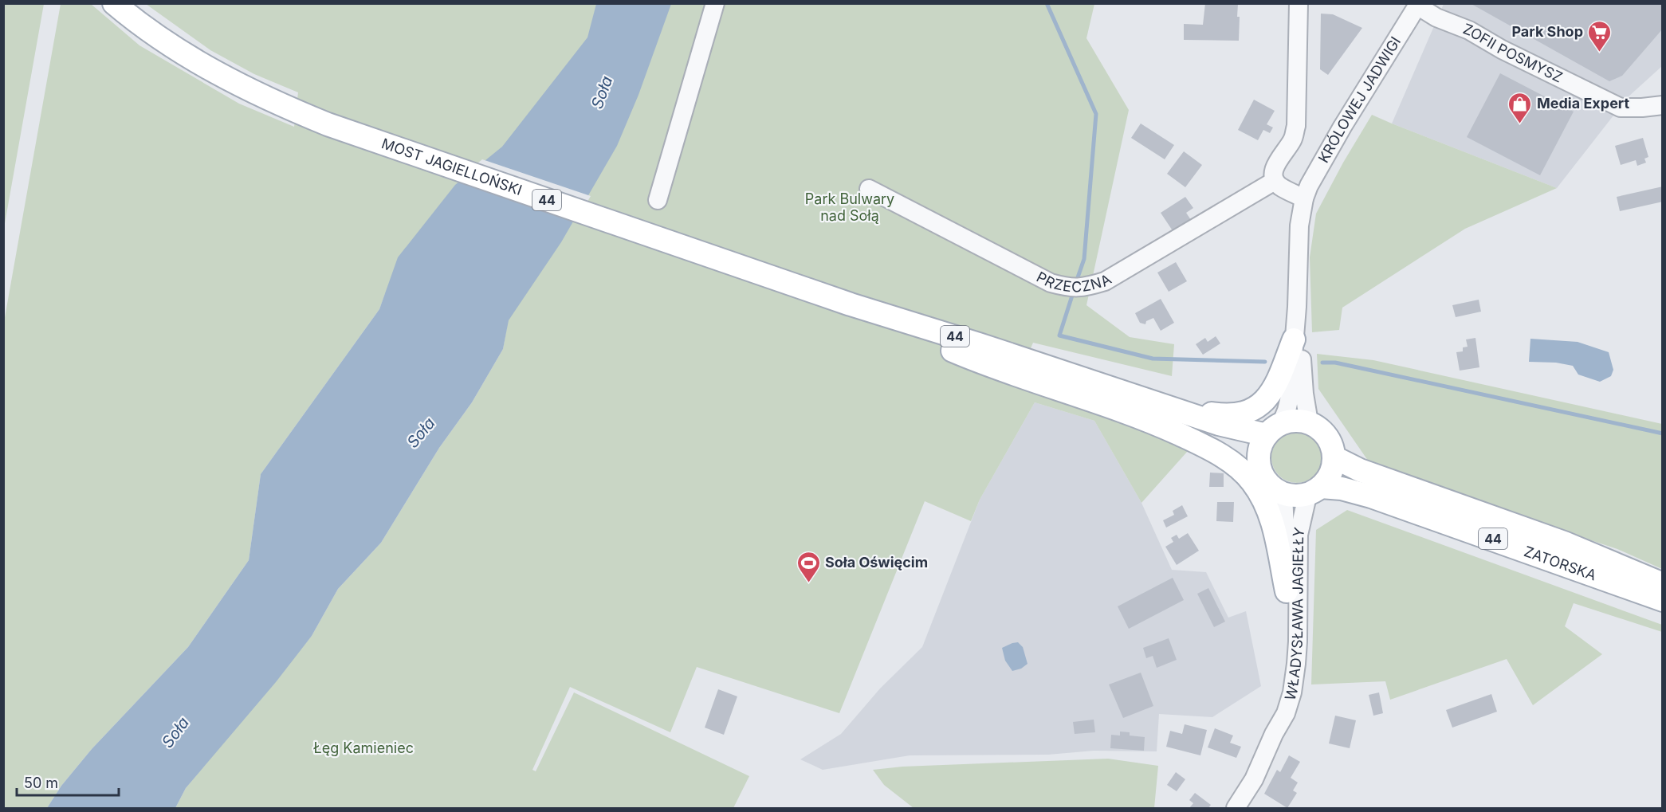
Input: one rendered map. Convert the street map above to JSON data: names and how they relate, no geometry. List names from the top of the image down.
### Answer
{
  "streets": {
    "main road": ["MOST JAGIELLOŃSKI", "44", "ZATORSKA"],
    "street": [
      "ZOFII POSMYSZ",
      "KRÓLOWEJ JADWIGI",
      "PRZECZNA",
      "WŁADYSŁAWA JAGIEŁŁY"
    ]
  },
  "crossings": [
    ["ZOFII POSMYSZ", "KRÓLOWEJ JADWIGI"],
    ["MOST JAGIELLOŃSKI", "44"],
    ["44", "ZATORSKA"],
    ["44", "WŁADYSŁAWA JAGIEŁŁY"],
    ["ZATORSKA", "WŁADYSŁAWA JAGIEŁŁY"]
  ],
  "water": ["Soła"],
  "parks": ["Park Bulwary nad Sołą", "Łęg Kamieniec"],
  "places": {
    "supermarket": ["Park Shop"],
    "shop": ["Media Expert"],
    "sports": ["Soła Oświęcim"]
  },
  "scale_bar": "50 m"
}
